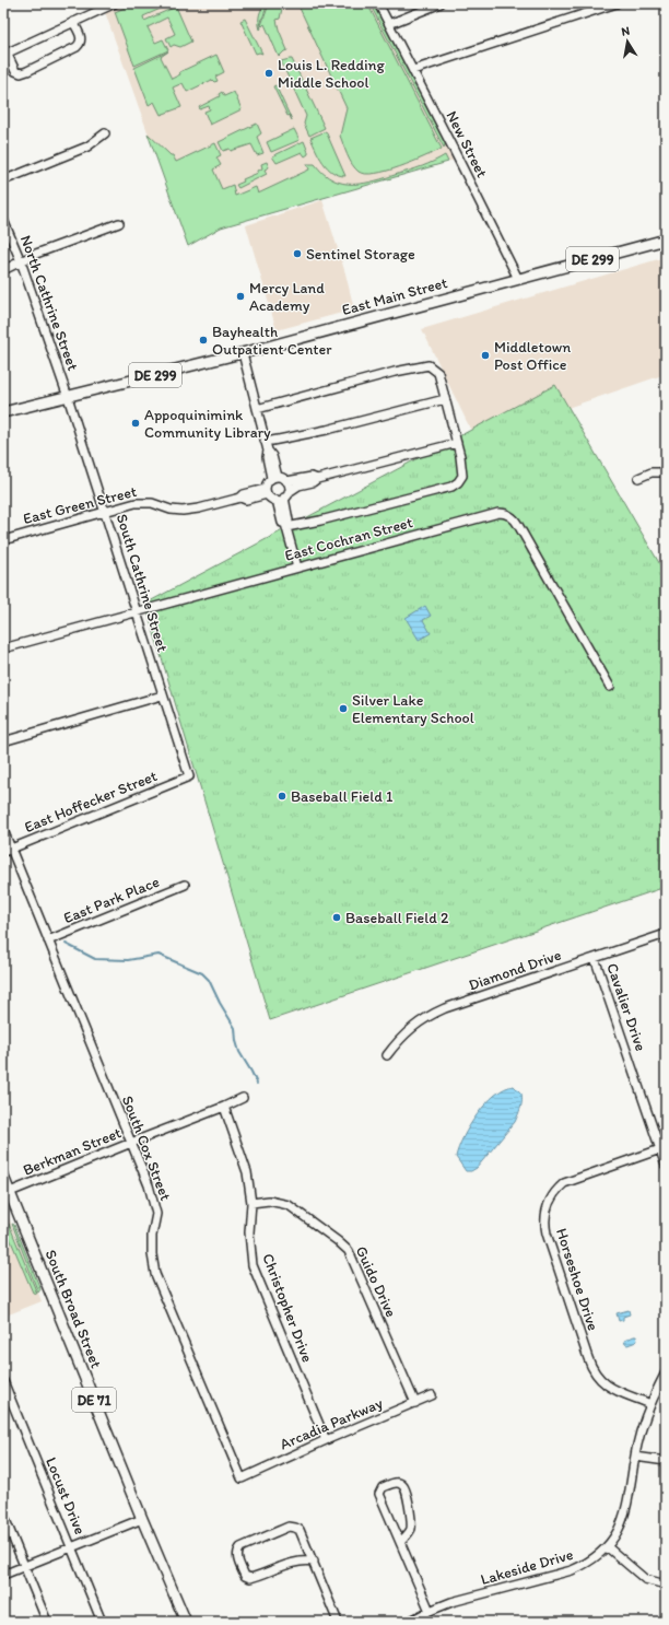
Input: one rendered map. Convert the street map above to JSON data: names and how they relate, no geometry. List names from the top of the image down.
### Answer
{
  "streets": {
    "main road": [
      "DE 299",
      "East Main Street",
      "South Broad Street",
      "DE 71"
    ],
    "street": [
      "New Street",
      "North Cathrine Street",
      "East Green Street",
      "East Cochran Street",
      "South Cathrine Street",
      "East Hoffecker Street",
      "East Park Place",
      "Diamond Drive",
      "Cavalier Drive",
      "South Cox Street",
      "Berkman Street",
      "Horseshoe Drive",
      "Guido Drive",
      "Christopher Drive",
      "Arcadia Parkway",
      "Locust Drive",
      "Lakeside Drive"
    ]
  },
  "crossings": [
    ["New Street", "East Main Street"],
    ["East Main Street", "North Cathrine Street"],
    ["East Main Street", "South Cathrine Street"],
    ["North Cathrine Street", "South Cathrine Street"],
    ["East Green Street", "South Cathrine Street"],
    ["East Cochran Street", "South Cathrine Street"],
    ["South Cathrine Street", "East Hoffecker Street"],
    ["East Hoffecker Street", "South Cox Street"],
    ["East Park Place", "South Cox Street"],
    ["Diamond Drive", "Cavalier Drive"],
    ["Cavalier Drive", "Horseshoe Drive"],
    ["South Cox Street", "Berkman Street"],
    ["South Cox Street", "Arcadia Parkway"],
    ["Berkman Street", "Christopher Drive"],
    ["Berkman Street", "South Broad Street"],
    ["Horseshoe Drive", "Lakeside Drive"],
    ["Guido Drive", "Christopher Drive"],
    ["Guido Drive", "Arcadia Parkway"],
    ["Christopher Drive", "Arcadia Parkway"]
  ],
  "places": [
    "Louis L. Redding Middle School",
    "Sentinel Storage",
    "Mercy Land Academy",
    "Bayhealth Outpatient Center",
    "Middletown Post Office",
    "Appoquinimink Community Library",
    "Silver Lake Elementary School",
    "Baseball Field 1",
    "Baseball Field 2"
  ],
  "north": "top"
}
